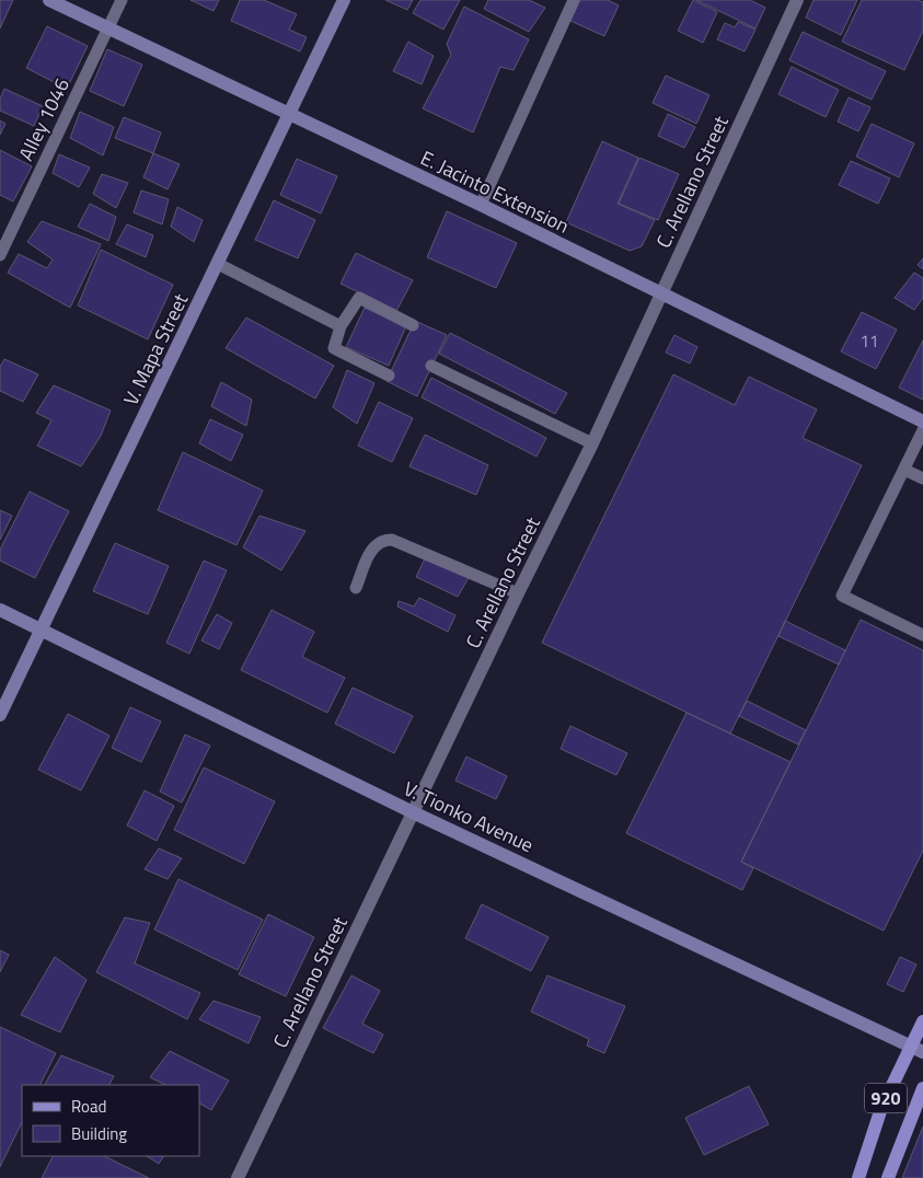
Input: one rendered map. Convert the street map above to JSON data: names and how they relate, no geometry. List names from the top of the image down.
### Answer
{
  "streets": {
    "main road": ["920"],
    "street": [
      "C. Arellano Street",
      "E. Jacinto Extension",
      "V. Mapa Street",
      "V. Tionko Avenue"
    ],
    "lane": ["Alley 1046"]
  },
  "crossings": [
    ["Alley 1046", "E. Jacinto Extension"],
    ["C. Arellano Street", "E. Jacinto Extension"],
    ["C. Arellano Street", "V. Tionko Avenue"],
    ["E. Jacinto Extension", "V. Mapa Street"],
    ["V. Mapa Street", "V. Tionko Avenue"],
    ["V. Tionko Avenue", "920"]
  ],
  "house_numbers": ["11"],
  "legend": ["Road", "Building"]
}
